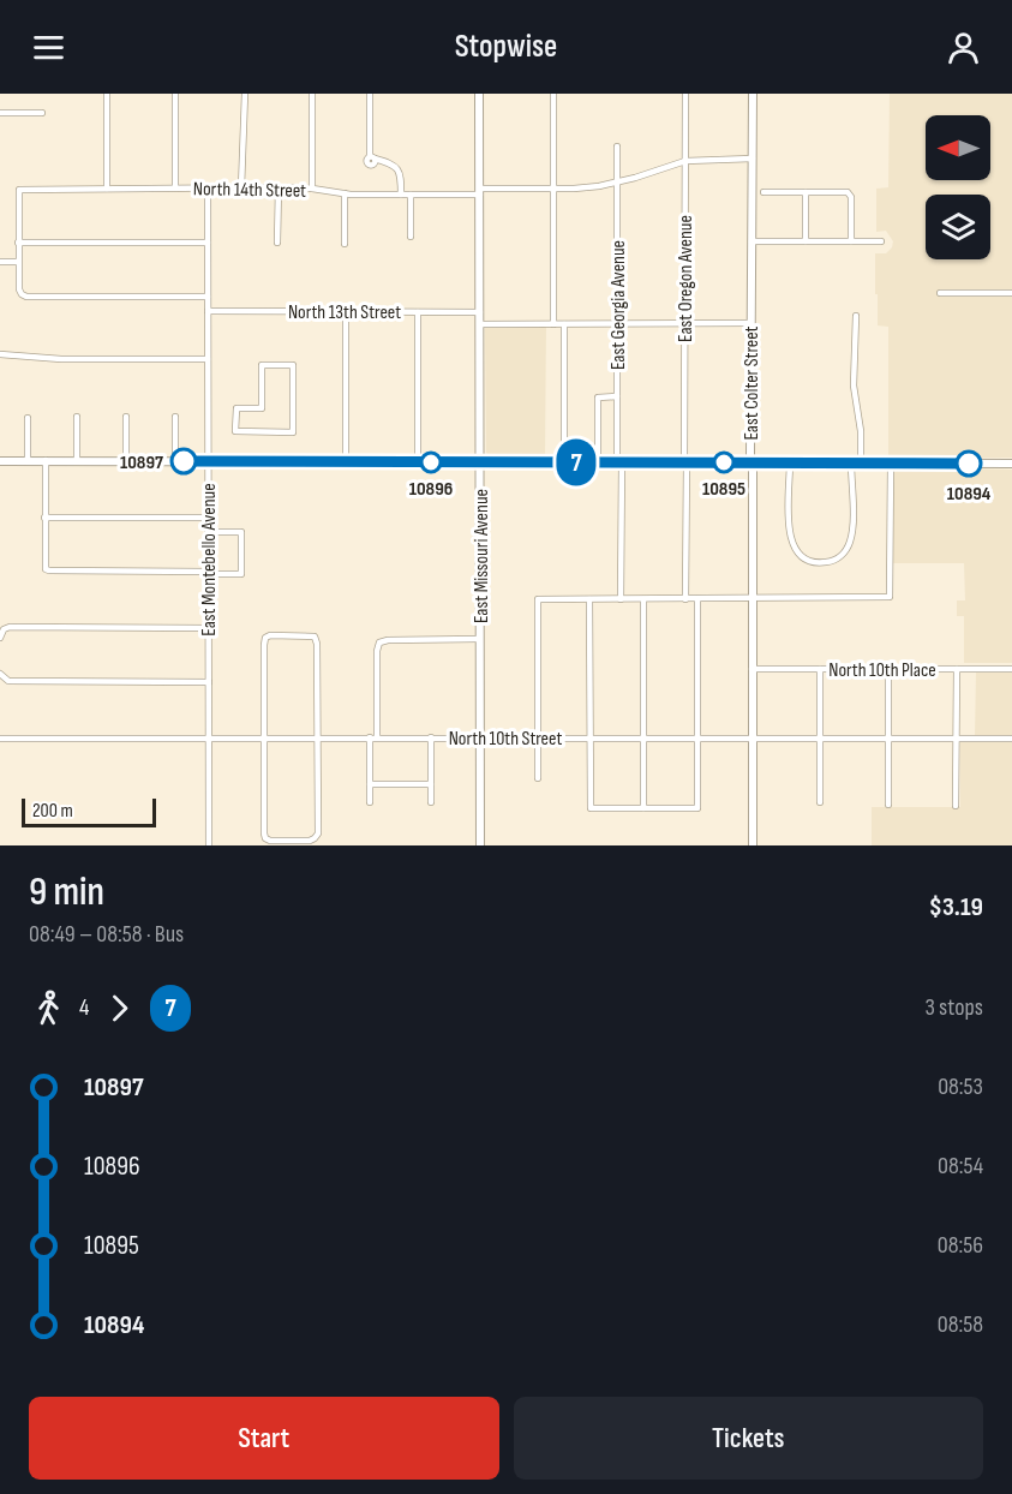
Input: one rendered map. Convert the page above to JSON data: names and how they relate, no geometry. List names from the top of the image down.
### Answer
{
  "streets": {
    "street": [
      "North 14th Street",
      "East Oregon Avenue",
      "East Georgia Avenue",
      "North 13th Street",
      "East Colter Street",
      "East Missouri Avenue",
      "East Montebello Avenue",
      "North 10th Place",
      "North 10th Street"
    ]
  },
  "crossings": [
    ["North 14th Street", "East Oregon Avenue"],
    ["North 14th Street", "East Georgia Avenue"],
    ["North 14th Street", "East Colter Street"],
    ["North 14th Street", "East Missouri Avenue"],
    ["North 14th Street", "East Montebello Avenue"],
    ["North 13th Street", "East Missouri Avenue"],
    ["North 13th Street", "East Montebello Avenue"],
    ["East Colter Street", "North 10th Place"],
    ["East Colter Street", "North 10th Street"],
    ["East Missouri Avenue", "North 10th Street"],
    ["East Montebello Avenue", "North 10th Street"]
  ],
  "places": [
    "10897",
    "10896",
    "10895",
    "10894"
  ],
  "lines": ["bus line 7"],
  "scale_bar": "200 m",
  "north": "left",
  "page": {
    "header": "Stopwise",
    "on_map": "7",
    "scale": "200 m",
    "heading": ["9 min", "08:49 – 08:58 · Bus", "$3.19"],
    "legs": ["4", "7", "3 stops"],
    "list": [
      {
        "name": "10897",
        "value": "08:53"
      },
      {
        "name": "10896",
        "value": "08:54"
      },
      {
        "name": "10895",
        "value": "08:56"
      },
      {
        "name": "10894",
        "value": "08:58"
      }
    ],
    "buttons": ["Start", "Tickets"]
  }
}
